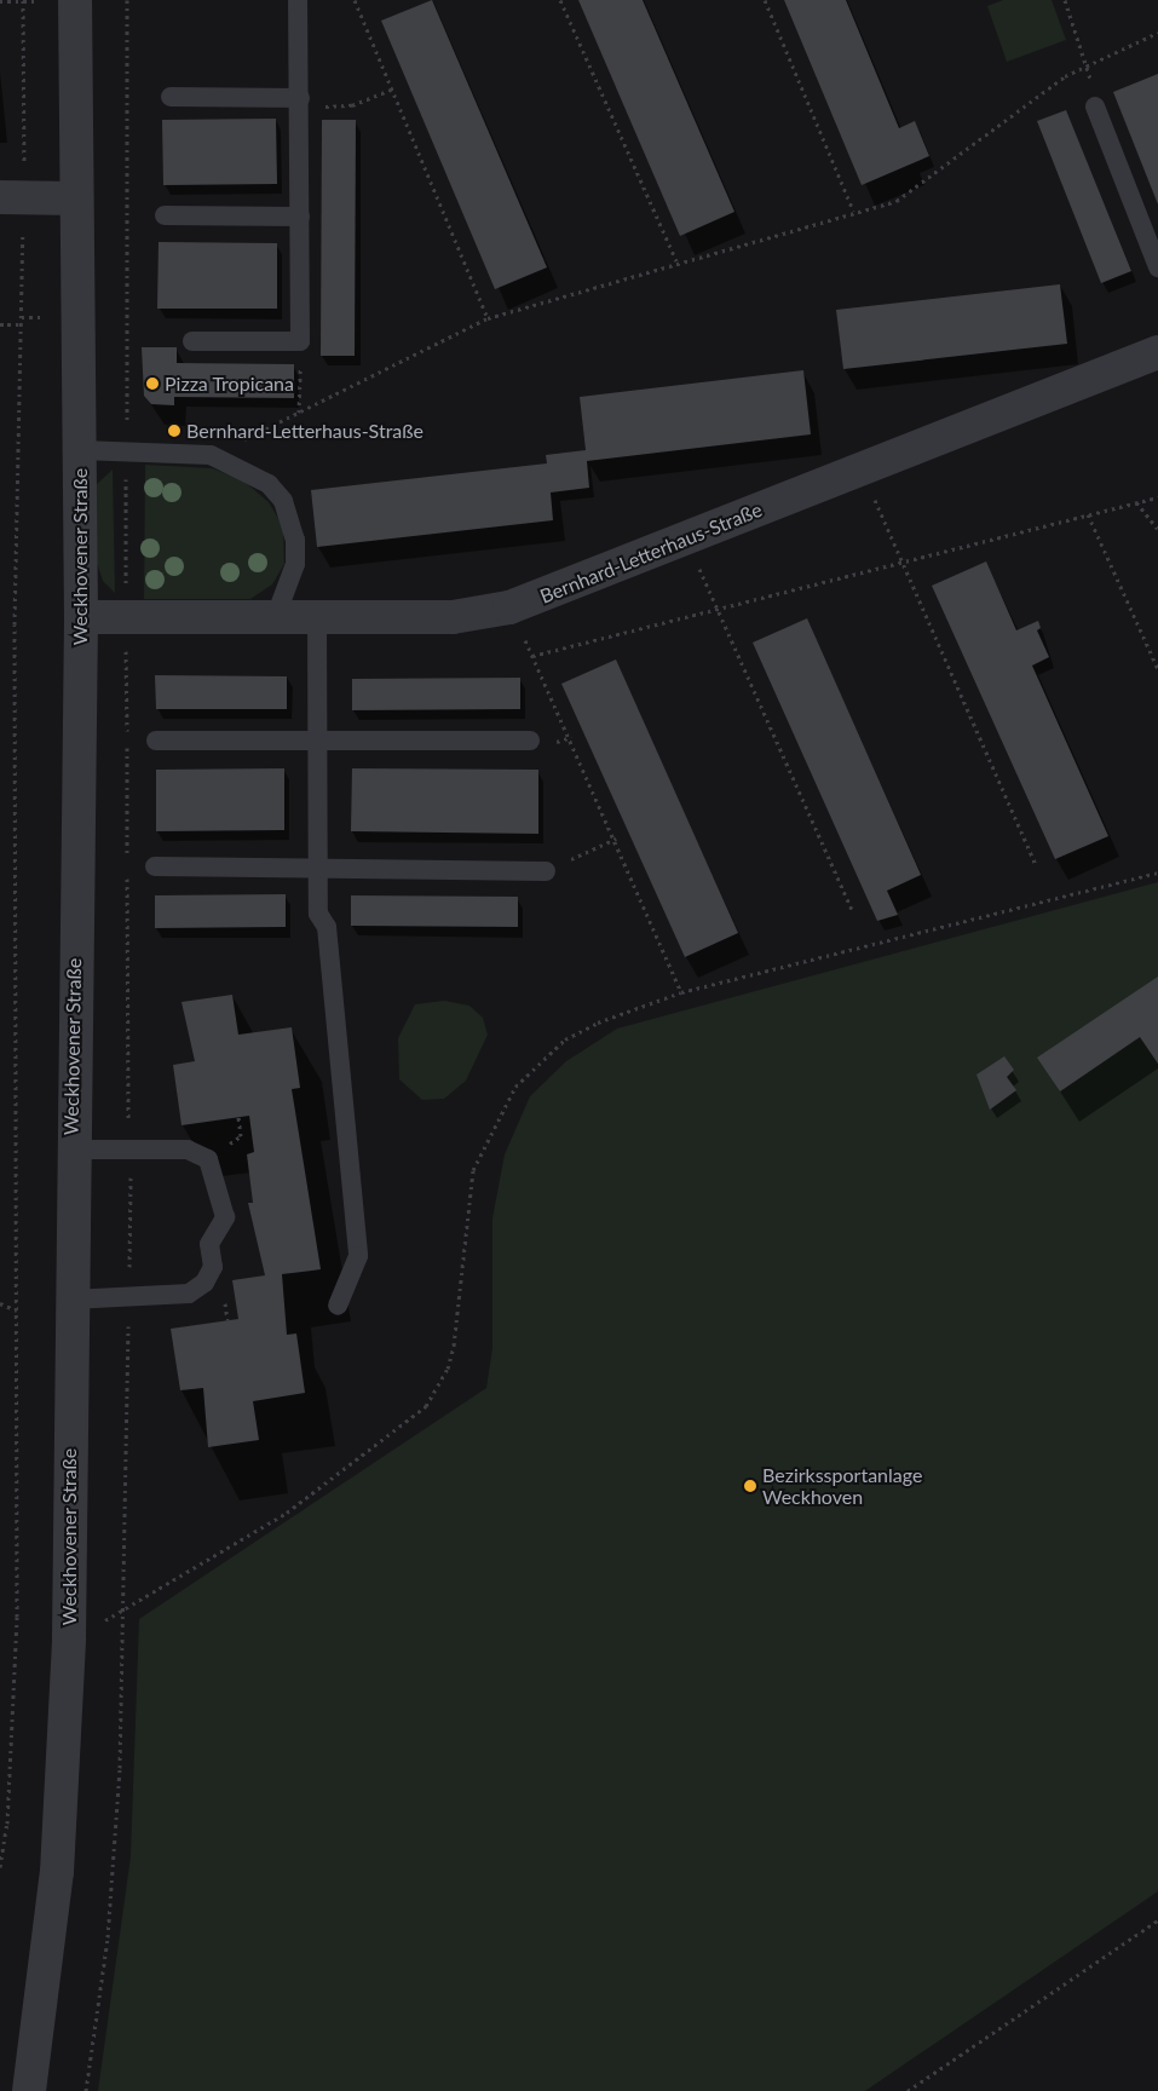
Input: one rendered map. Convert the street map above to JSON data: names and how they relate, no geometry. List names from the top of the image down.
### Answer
{
  "streets": {
    "street": ["Bernhard-Letterhaus-Straße", "Weckhovener Straße"]
  },
  "crossings": [
    ["Bernhard-Letterhaus-Straße", "Weckhovener Straße"]
  ],
  "places": ["Pizza Tropicana", "Bernhard-Letterhaus-Straße", "Bezirkssportanlage Weckhoven"]
}
